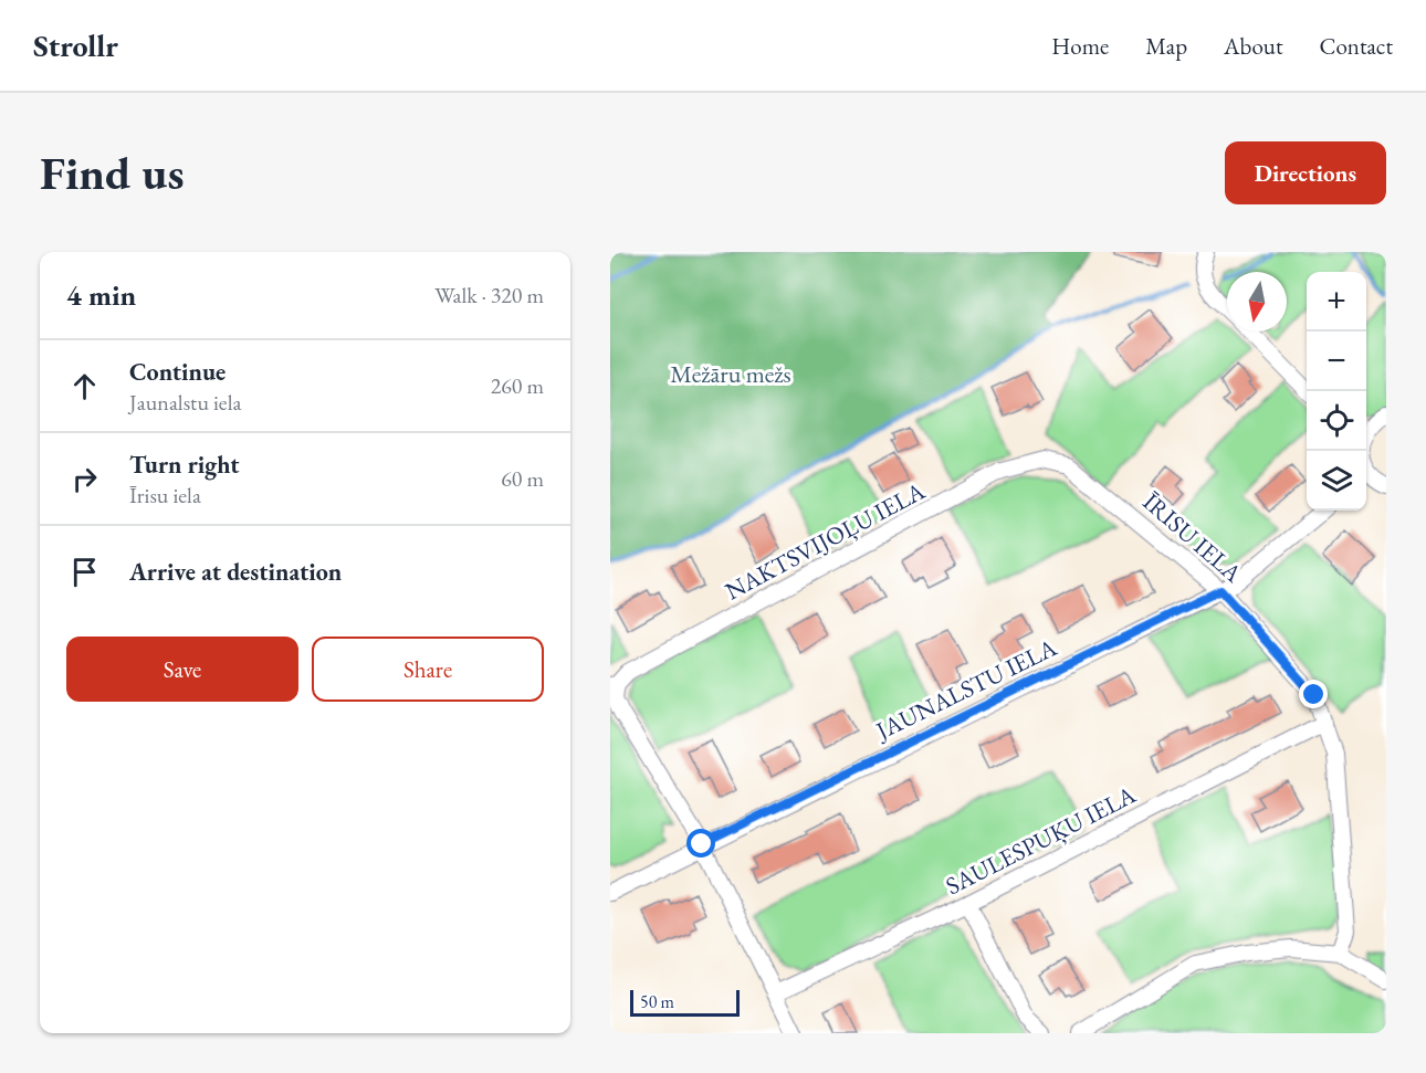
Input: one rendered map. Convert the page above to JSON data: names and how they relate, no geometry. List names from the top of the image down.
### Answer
{
  "streets": {
    "street": [
      "ĪRISU IELA",
      "NAKTSVIJOĻU IELA",
      "JAUNALSTU IELA",
      "SAULESPUĶU IELA"
    ]
  },
  "crossings": [
    ["ĪRISU IELA", "NAKTSVIJOĻU IELA"],
    ["ĪRISU IELA", "JAUNALSTU IELA"],
    ["ĪRISU IELA", "SAULESPUĶU IELA"]
  ],
  "parks": ["Mežāru mežs"],
  "scale_bar": "50 m",
  "north": "bottom",
  "page": {
    "header": "Strollr",
    "nav": [
      "Home",
      "Map",
      "About",
      "Contact"
    ],
    "buttons": [
      "Directions",
      ["Save", "Share"]
    ],
    "title": "Find us",
    "heading": ["4 min", "Walk · 320 m"],
    "map_buttons": ["+", "−"],
    "list": [
      ["Continue", "Jaunalstu iela", "260 m"],
      ["Turn right", "Īrisu iela", "60 m"],
      "Arrive at destination"
    ],
    "scale": "50 m"
  }
}
